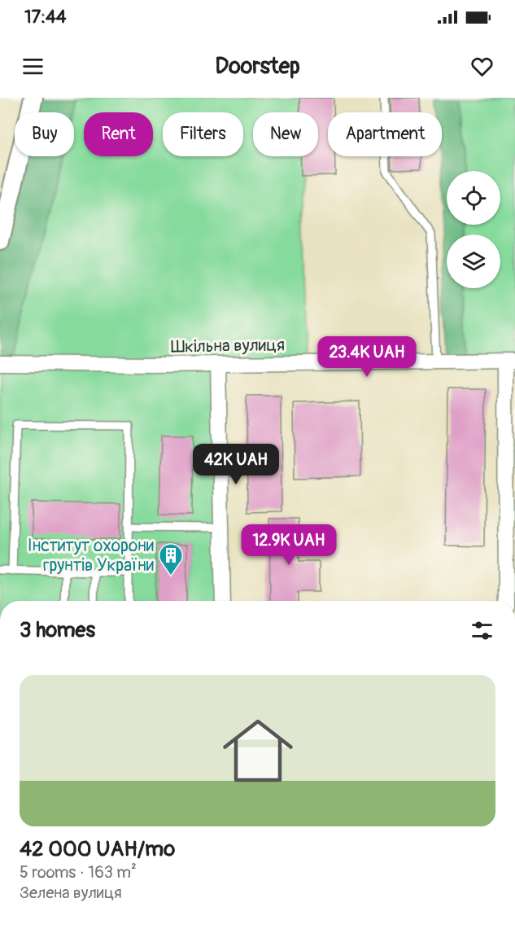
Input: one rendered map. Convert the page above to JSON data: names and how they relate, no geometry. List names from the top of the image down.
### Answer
{
  "streets": {
    "street": ["Шкільна вулиця"]
  },
  "places": {
    "building": ["Інститут охорони грунтів України"]
  },
  "page": {
    "status": "17:44",
    "header": "Doorstep",
    "chip": [
      "Buy",
      "Rent",
      "Filters",
      "New",
      "Apartment"
    ],
    "price": ["23.4K UAH", "42K UAH", "12.9K UAH"],
    "heading": "3 homes",
    "list": [
      {
        "name": "42 000 UAH/mo",
        "note": "5 rooms · 163 m² · Зелена вулиця"
      }
    ]
  }
}
